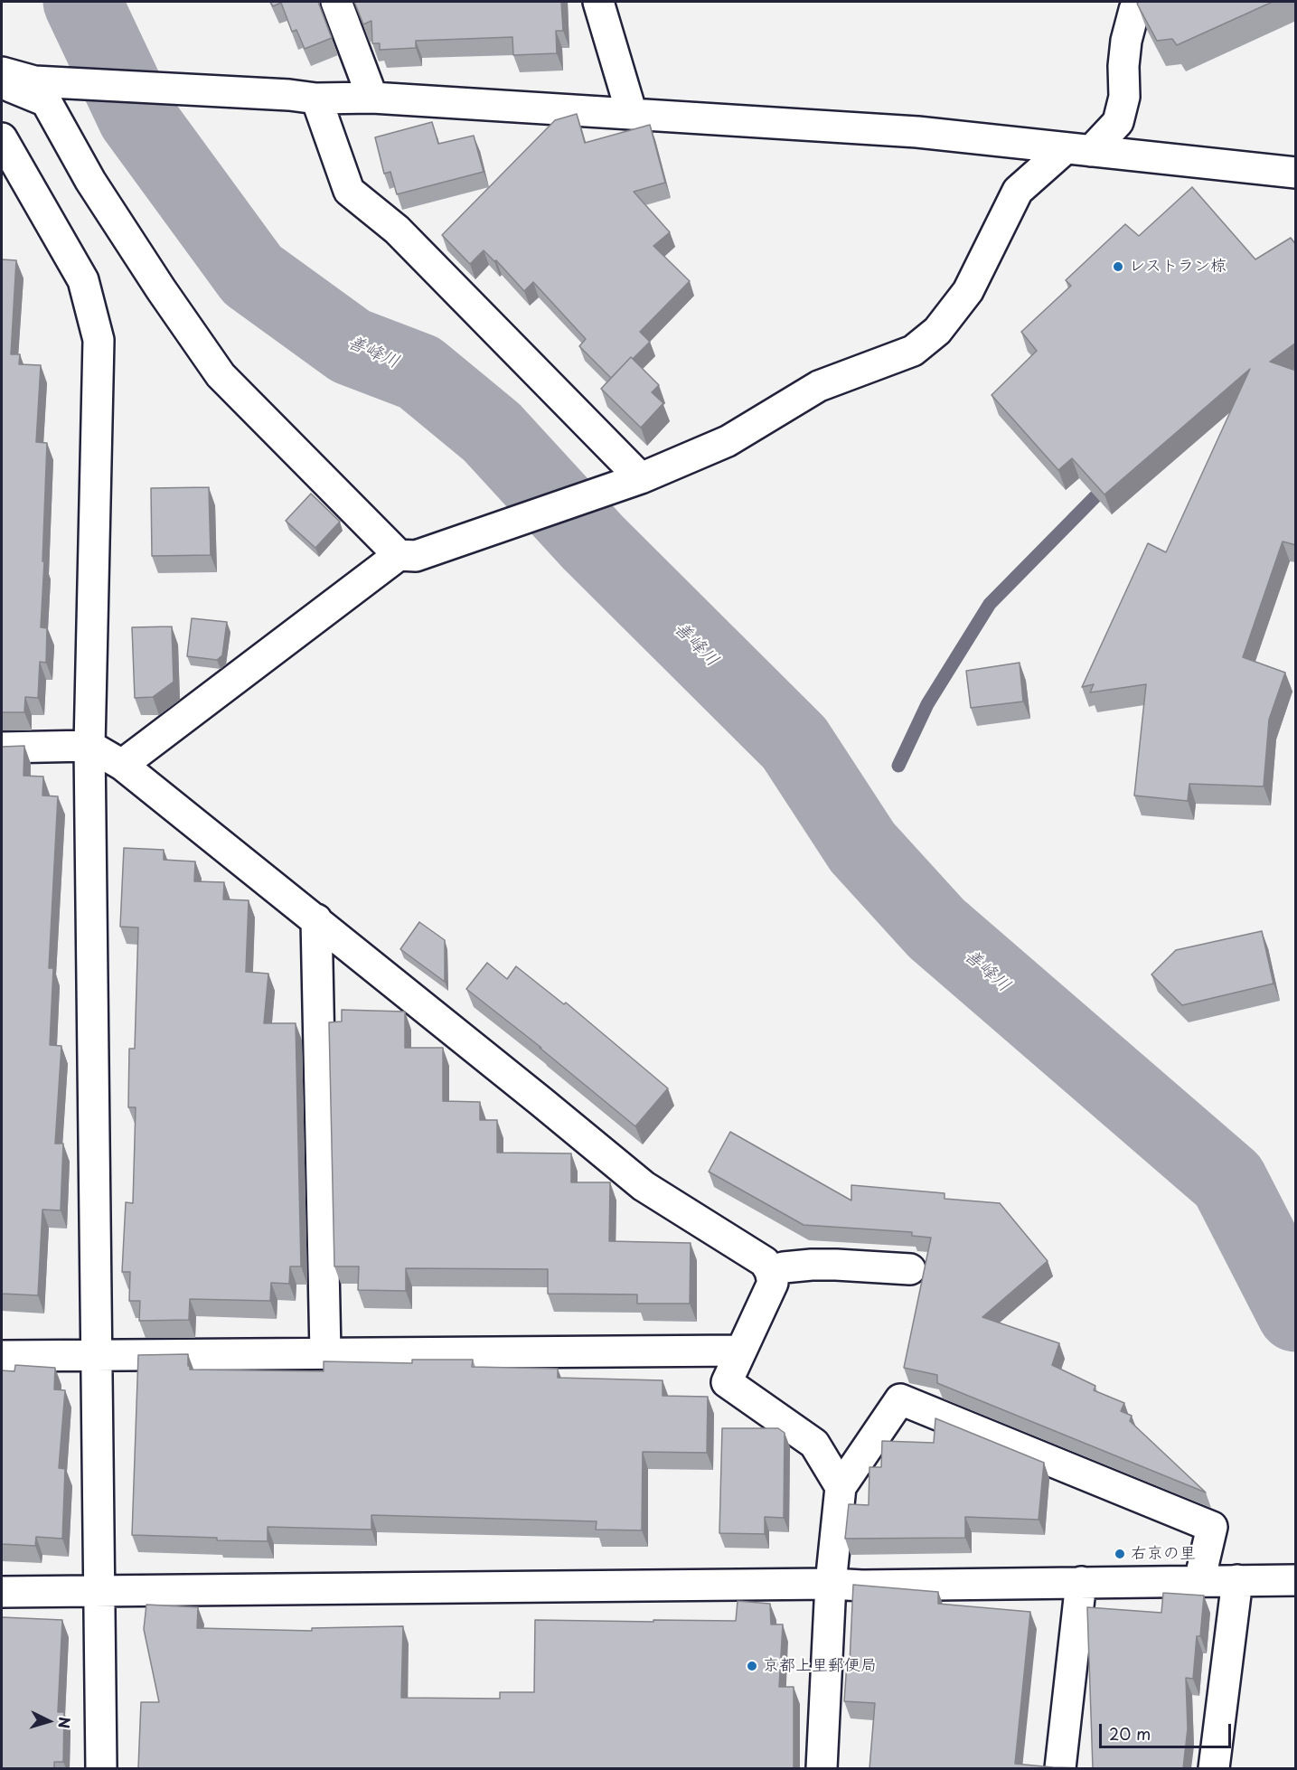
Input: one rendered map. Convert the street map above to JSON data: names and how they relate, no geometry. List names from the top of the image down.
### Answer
{
  "water": ["善峰川"],
  "places": ["レストラン椋", "右京の里", "京都上里郵便局"],
  "scale_bar": "20 m",
  "north": "right"
}
